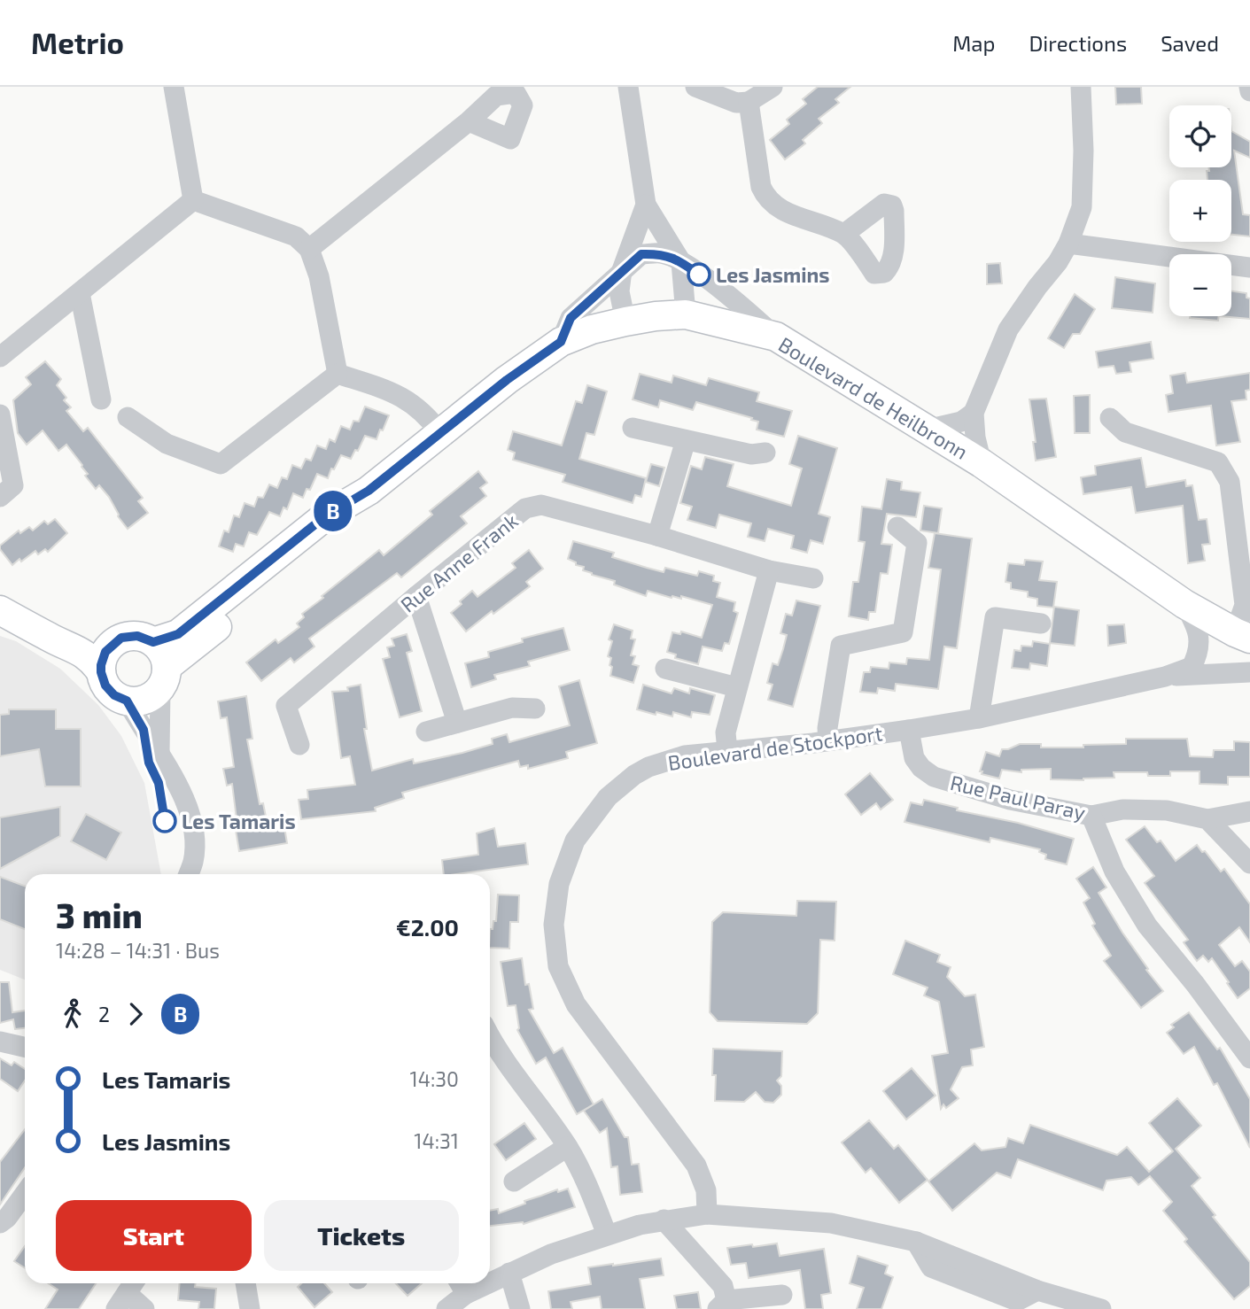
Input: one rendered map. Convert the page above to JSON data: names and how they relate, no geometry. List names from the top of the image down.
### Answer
{
  "streets": {
    "street": [
      "Boulevard de Heilbronn",
      "Rue Anne Frank",
      "Boulevard de Stockport",
      "Rue Paul Paray"
    ]
  },
  "crossings": [
    ["Boulevard de Heilbronn", "Boulevard de Stockport"],
    ["Boulevard de Stockport", "Rue Paul Paray"]
  ],
  "places": ["Les Jasmins", "Les Tamaris"],
  "lines": ["bus line B"],
  "page": {
    "header": "Metrio",
    "nav": ["Map", "Directions", "Saved"],
    "on_map": "B",
    "map_buttons": ["+", "−"],
    "heading": ["3 min", "14:28 – 14:31 · Bus", "€2.00"],
    "legs": ["2", "B"],
    "list": [
      {
        "name": "Les Tamaris",
        "value": "14:30"
      },
      {
        "name": "Les Jasmins",
        "value": "14:31"
      }
    ],
    "buttons": ["Start", "Tickets"]
  }
}
